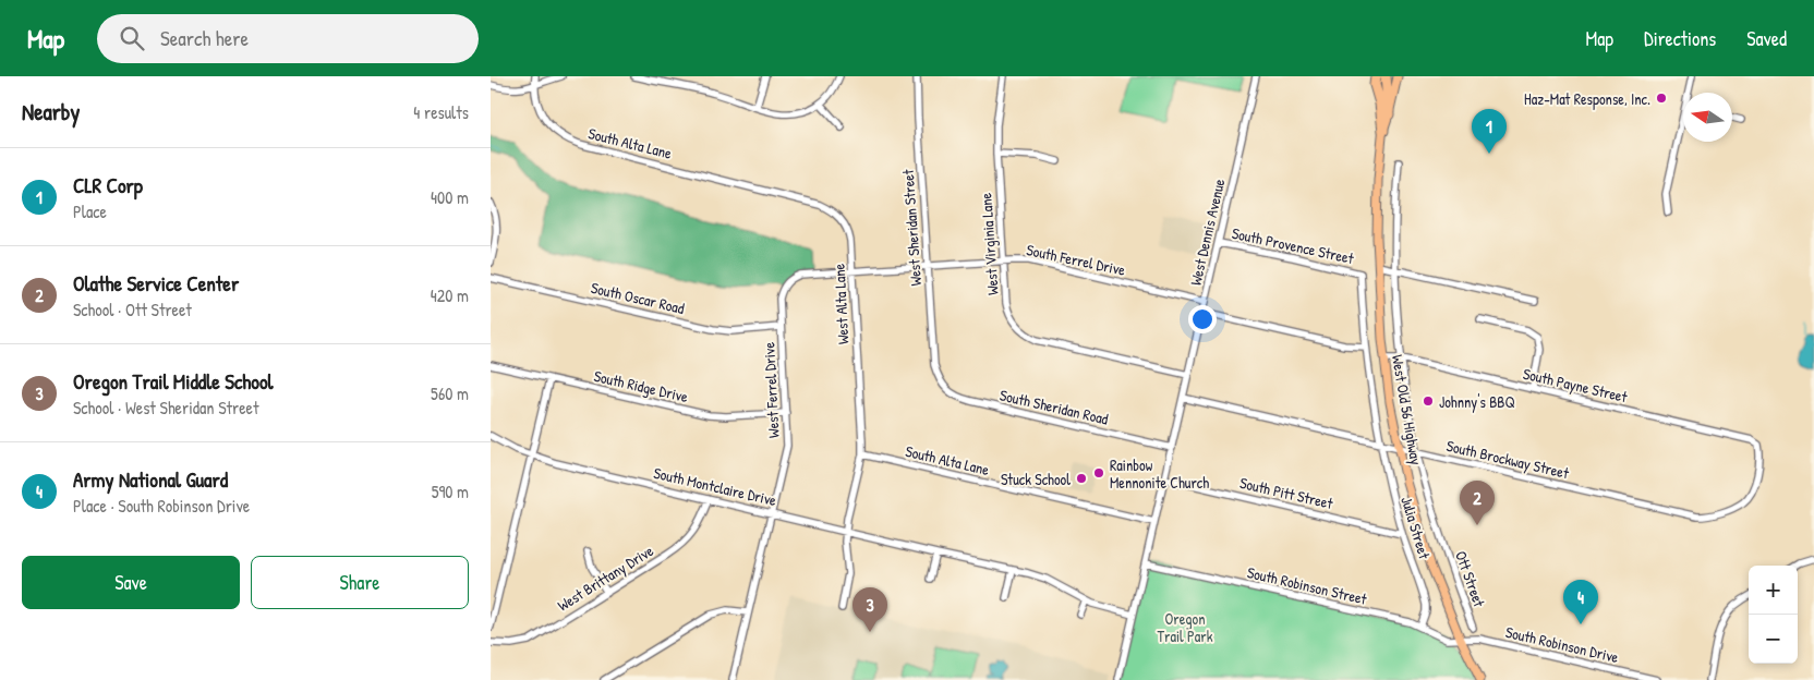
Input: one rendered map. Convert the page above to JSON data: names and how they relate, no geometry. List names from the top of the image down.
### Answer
{
  "streets": {
    "main road": ["West Old 56 Highway"],
    "street": [
      "South Alta Lane",
      "West Sheridan Street",
      "West Dennis Avenue",
      "West Virginia Lane",
      "South Provence Street",
      "South Ferrel Drive",
      "South Oscar Road",
      "West Alta Lane",
      "South Payne Street",
      "South Ridge Drive",
      "West Ferrel Drive",
      "South Sheridan Road",
      "South Brockway Street",
      "South Montclaire Drive",
      "South Pitt Street",
      "Julia Street",
      "West Brittany Drive",
      "Ott Street",
      "South Robinson Street",
      "South Robinson Drive"
    ]
  },
  "crossings": [
    ["South Alta Lane", "West Dennis Avenue"],
    ["South Alta Lane", "West Alta Lane"],
    ["West Sheridan Street", "South Ferrel Drive"],
    ["West Sheridan Street", "South Sheridan Road"],
    ["West Dennis Avenue", "West Virginia Lane"],
    ["West Dennis Avenue", "South Provence Street"],
    ["West Dennis Avenue", "South Ferrel Drive"],
    ["West Dennis Avenue", "South Sheridan Road"],
    ["West Dennis Avenue", "South Brockway Street"],
    ["West Dennis Avenue", "South Montclaire Drive"],
    ["West Dennis Avenue", "South Pitt Street"],
    ["West Dennis Avenue", "South Robinson Street"],
    ["West Virginia Lane", "South Ferrel Drive"],
    ["South Provence Street", "Julia Street"],
    ["South Ferrel Drive", "West Alta Lane"],
    ["South Ferrel Drive", "West Ferrel Drive"],
    ["South Oscar Road", "West Ferrel Drive"],
    ["South Payne Street", "West Old 56 Highway"],
    ["South Payne Street", "South Brockway Street"],
    ["South Payne Street", "Ott Street"],
    ["South Ridge Drive", "West Ferrel Drive"],
    ["West Ferrel Drive", "South Montclaire Drive"],
    ["West Old 56 Highway", "South Brockway Street"],
    ["West Old 56 Highway", "South Robinson Street"],
    ["West Old 56 Highway", "South Robinson Drive"],
    ["South Brockway Street", "Julia Street"],
    ["South Brockway Street", "Ott Street"],
    ["South Montclaire Drive", "West Brittany Drive"],
    ["South Pitt Street", "Julia Street"],
    ["Julia Street", "South Robinson Street"],
    ["South Robinson Street", "South Robinson Drive"]
  ],
  "parks": ["Oregon Trail Park"],
  "places": [
    "Haz-Mat Response, Inc.",
    "Johnny's BBQ",
    "Rainbow Mennonite Church",
    "Stuck School"
  ],
  "north": "left",
  "page": {
    "header": "Map",
    "search": "Search here",
    "nav": ["Map", "Directions", "Saved"],
    "heading": ["Nearby", "4 results"],
    "pins": [
      "1",
      "2",
      "4",
      "3"
    ],
    "list": [
      {
        "mark": "1",
        "name": "CLR Corp",
        "note": "Place",
        "value": "400 m"
      },
      {
        "mark": "2",
        "name": "Olathe Service Center",
        "note": "School · Ott Street",
        "value": "420 m"
      },
      {
        "mark": "3",
        "name": "Oregon Trail Middle School",
        "note": "School · West Sheridan Street",
        "value": "560 m"
      },
      {
        "mark": "4",
        "name": "Army National Guard",
        "note": "Place · South Robinson Drive",
        "value": "590 m"
      }
    ],
    "buttons": ["Save", "Share"],
    "map_buttons": ["+", "−"]
  }
}
